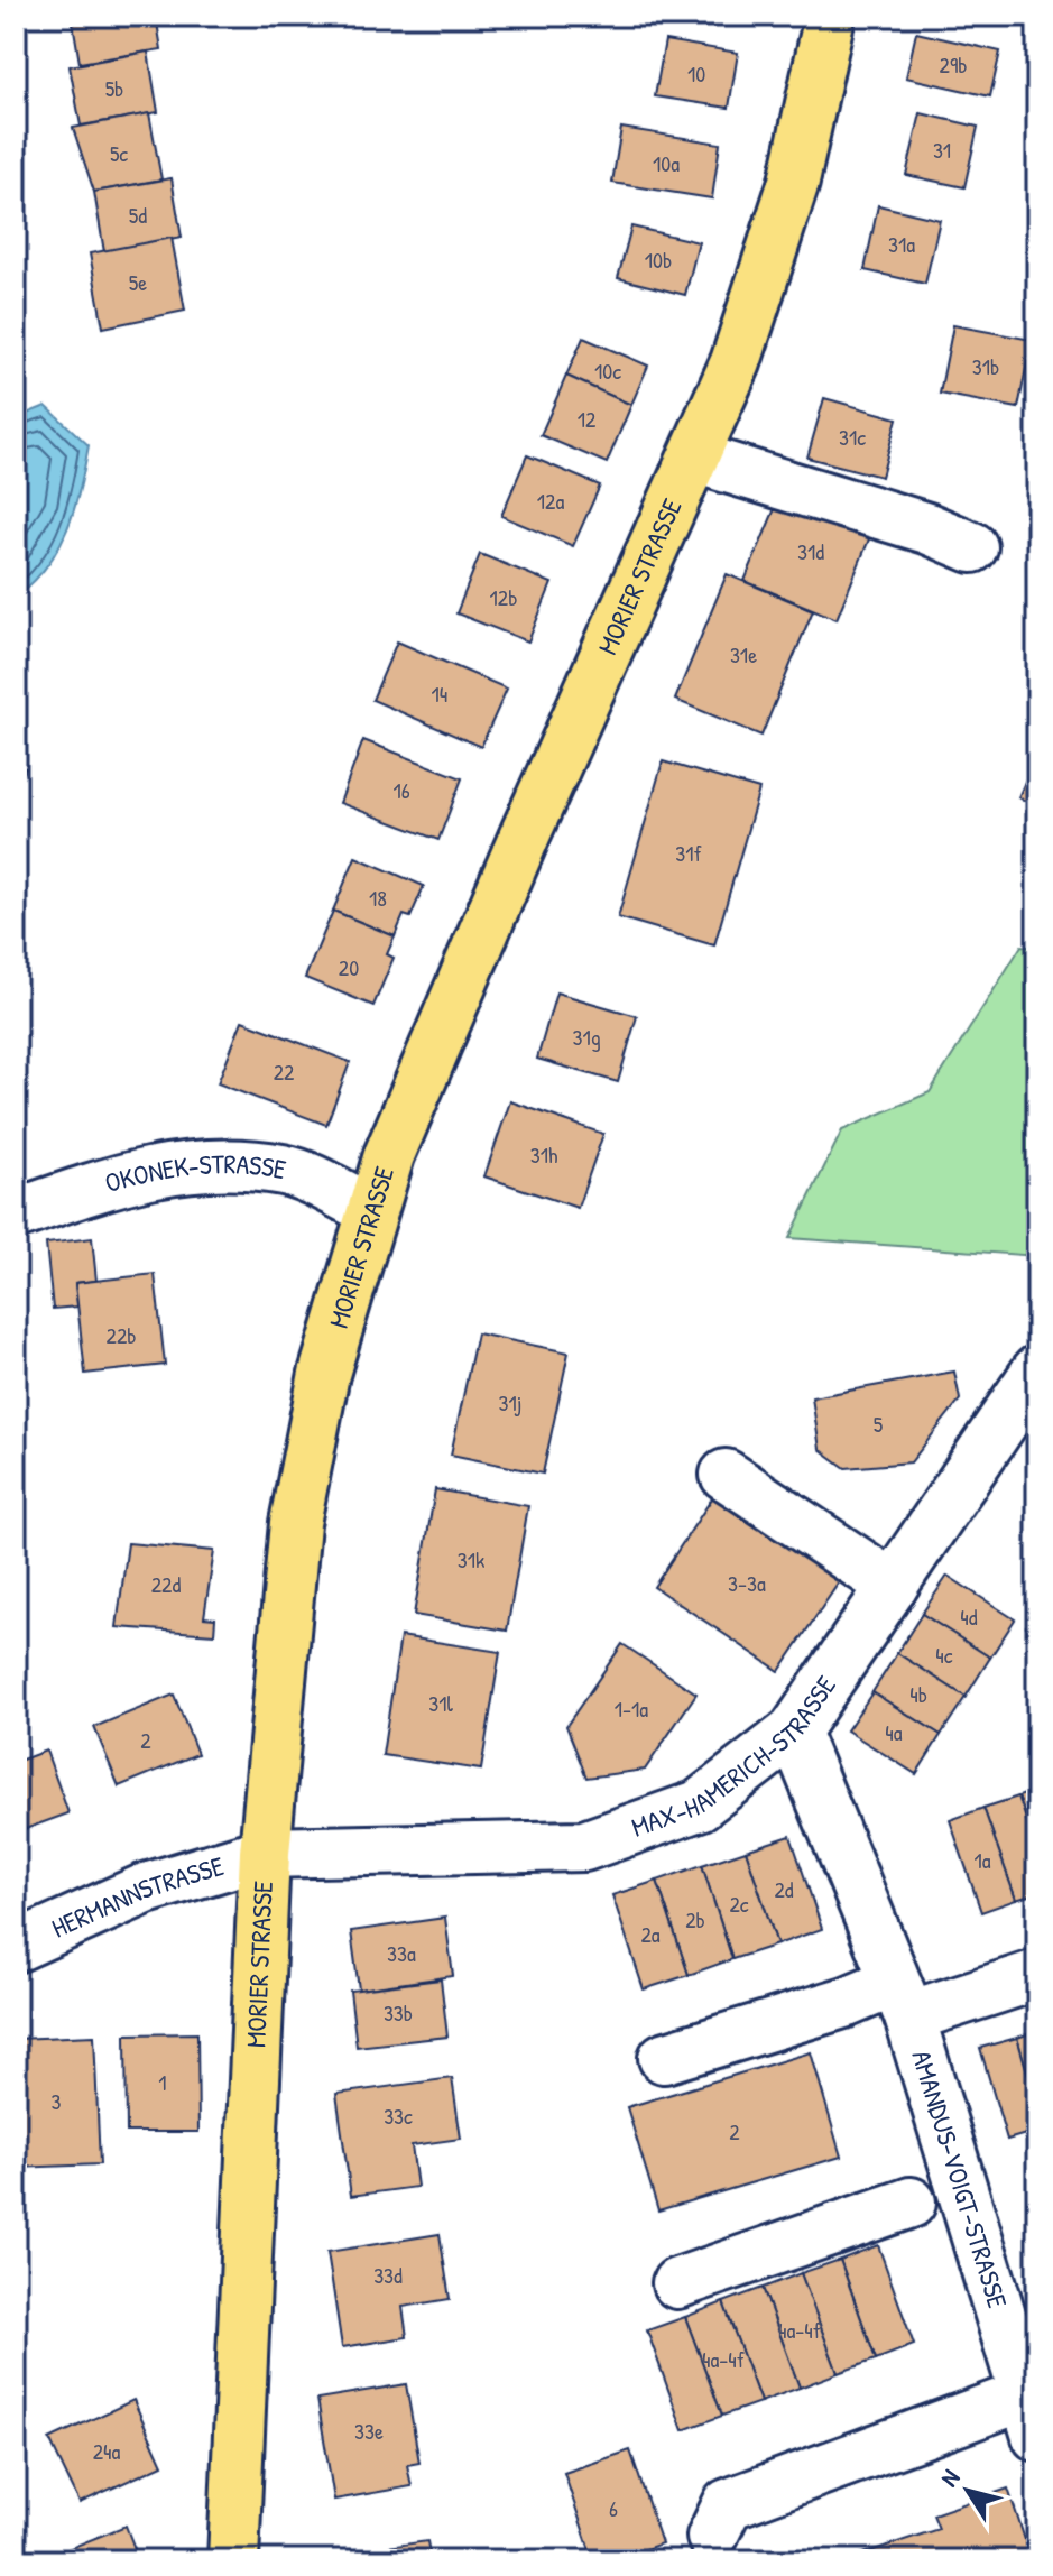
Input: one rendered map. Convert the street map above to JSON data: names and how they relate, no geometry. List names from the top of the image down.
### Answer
{
  "streets": {
    "main road": ["MORIER STRASSE"],
    "street": [
      "OKONEK-STRASSE",
      "MAX-HAMERICH-STRASSE",
      "HERMANNSTRASSE",
      "AMANDUS-VOIGT-STRASSE"
    ]
  },
  "crossings": [
    ["MORIER STRASSE", "OKONEK-STRASSE"],
    ["MORIER STRASSE", "MAX-HAMERICH-STRASSE"],
    ["MORIER STRASSE", "HERMANNSTRASSE"],
    ["MAX-HAMERICH-STRASSE", "HERMANNSTRASSE"],
    ["MAX-HAMERICH-STRASSE", "AMANDUS-VOIGT-STRASSE"]
  ],
  "house_numbers": [
    "29b",
    "10",
    "5b",
    "31",
    "5c",
    "10a",
    "5d",
    "31a",
    "10b",
    "5e",
    "31b",
    "10c",
    "12",
    "31c",
    "12a",
    "31d",
    "12b",
    "31e",
    "14",
    "16",
    "31f",
    "18",
    "20",
    "31g",
    "22",
    "31h",
    "22b",
    "31j",
    "5",
    "31k",
    "3-3a",
    "22d",
    "4d",
    "4c",
    "4b",
    "31l",
    "1-1a",
    "4a",
    "2",
    "1a",
    "2d",
    "2c",
    "2b",
    "2a",
    "33a",
    "33b",
    "1",
    "3",
    "33c",
    "2",
    "33d",
    "4a-4f",
    "4a-4f",
    "33e",
    "24a",
    "6"
  ],
  "north": "top left"
}
